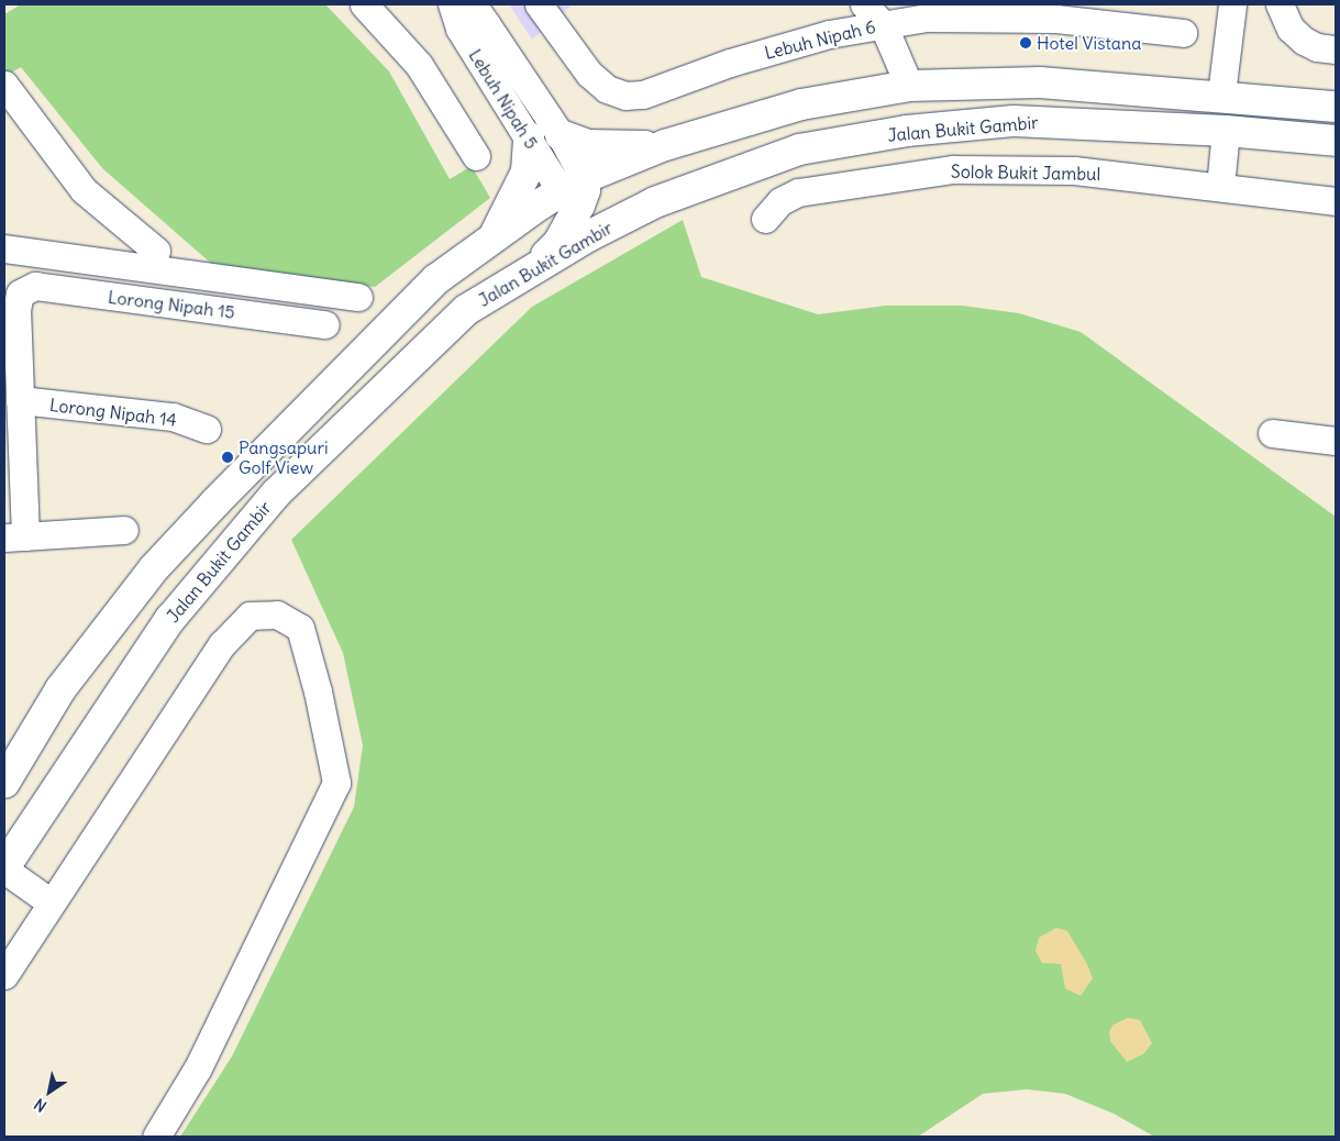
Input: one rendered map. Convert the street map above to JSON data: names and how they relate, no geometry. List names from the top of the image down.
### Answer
{
  "streets": {
    "main road": ["Jalan Bukit Gambir"],
    "street": [
      "Lebuh Nipah 6",
      "Lebuh Nipah 5",
      "Solok Bukit Jambul",
      "Lorong Nipah 15",
      "Lorong Nipah 14"
    ]
  },
  "crossings": [
    ["Lebuh Nipah 5", "Jalan Bukit Gambir"],
    ["Lorong Nipah 15", "Lorong Nipah 14"]
  ],
  "places": ["Hotel Vistana", "Pangsapuri Golf View"],
  "north": "bottom left"
}
